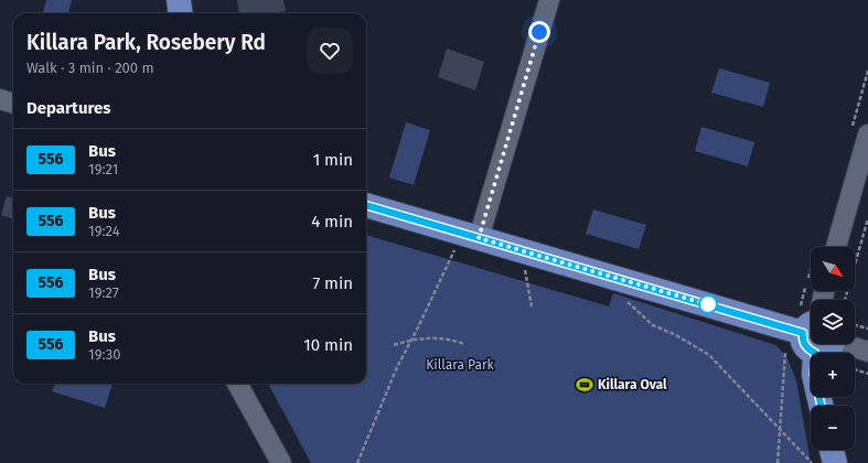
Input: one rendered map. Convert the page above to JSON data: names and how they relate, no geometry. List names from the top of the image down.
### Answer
{
  "parks": ["Killara Park"],
  "places": {
    "sports": ["Killara Oval"]
  },
  "lines": ["bus line 556"],
  "north": "bottom right",
  "page": {
    "heading": [
      ["Killara Park, Rosebery Rd", "Walk · 3 min · 200 m"],
      "Departures"
    ],
    "list": [
      {
        "mark": "556",
        "name": "Bus",
        "note": "19:21",
        "value": "1 min"
      },
      {
        "mark": "556",
        "name": "Bus",
        "note": "19:24",
        "value": "4 min"
      },
      {
        "mark": "556",
        "name": "Bus",
        "note": "19:27",
        "value": "7 min"
      },
      {
        "mark": "556",
        "name": "Bus",
        "note": "19:30",
        "value": "10 min"
      }
    ],
    "map_buttons": ["+", "−"]
  }
}
